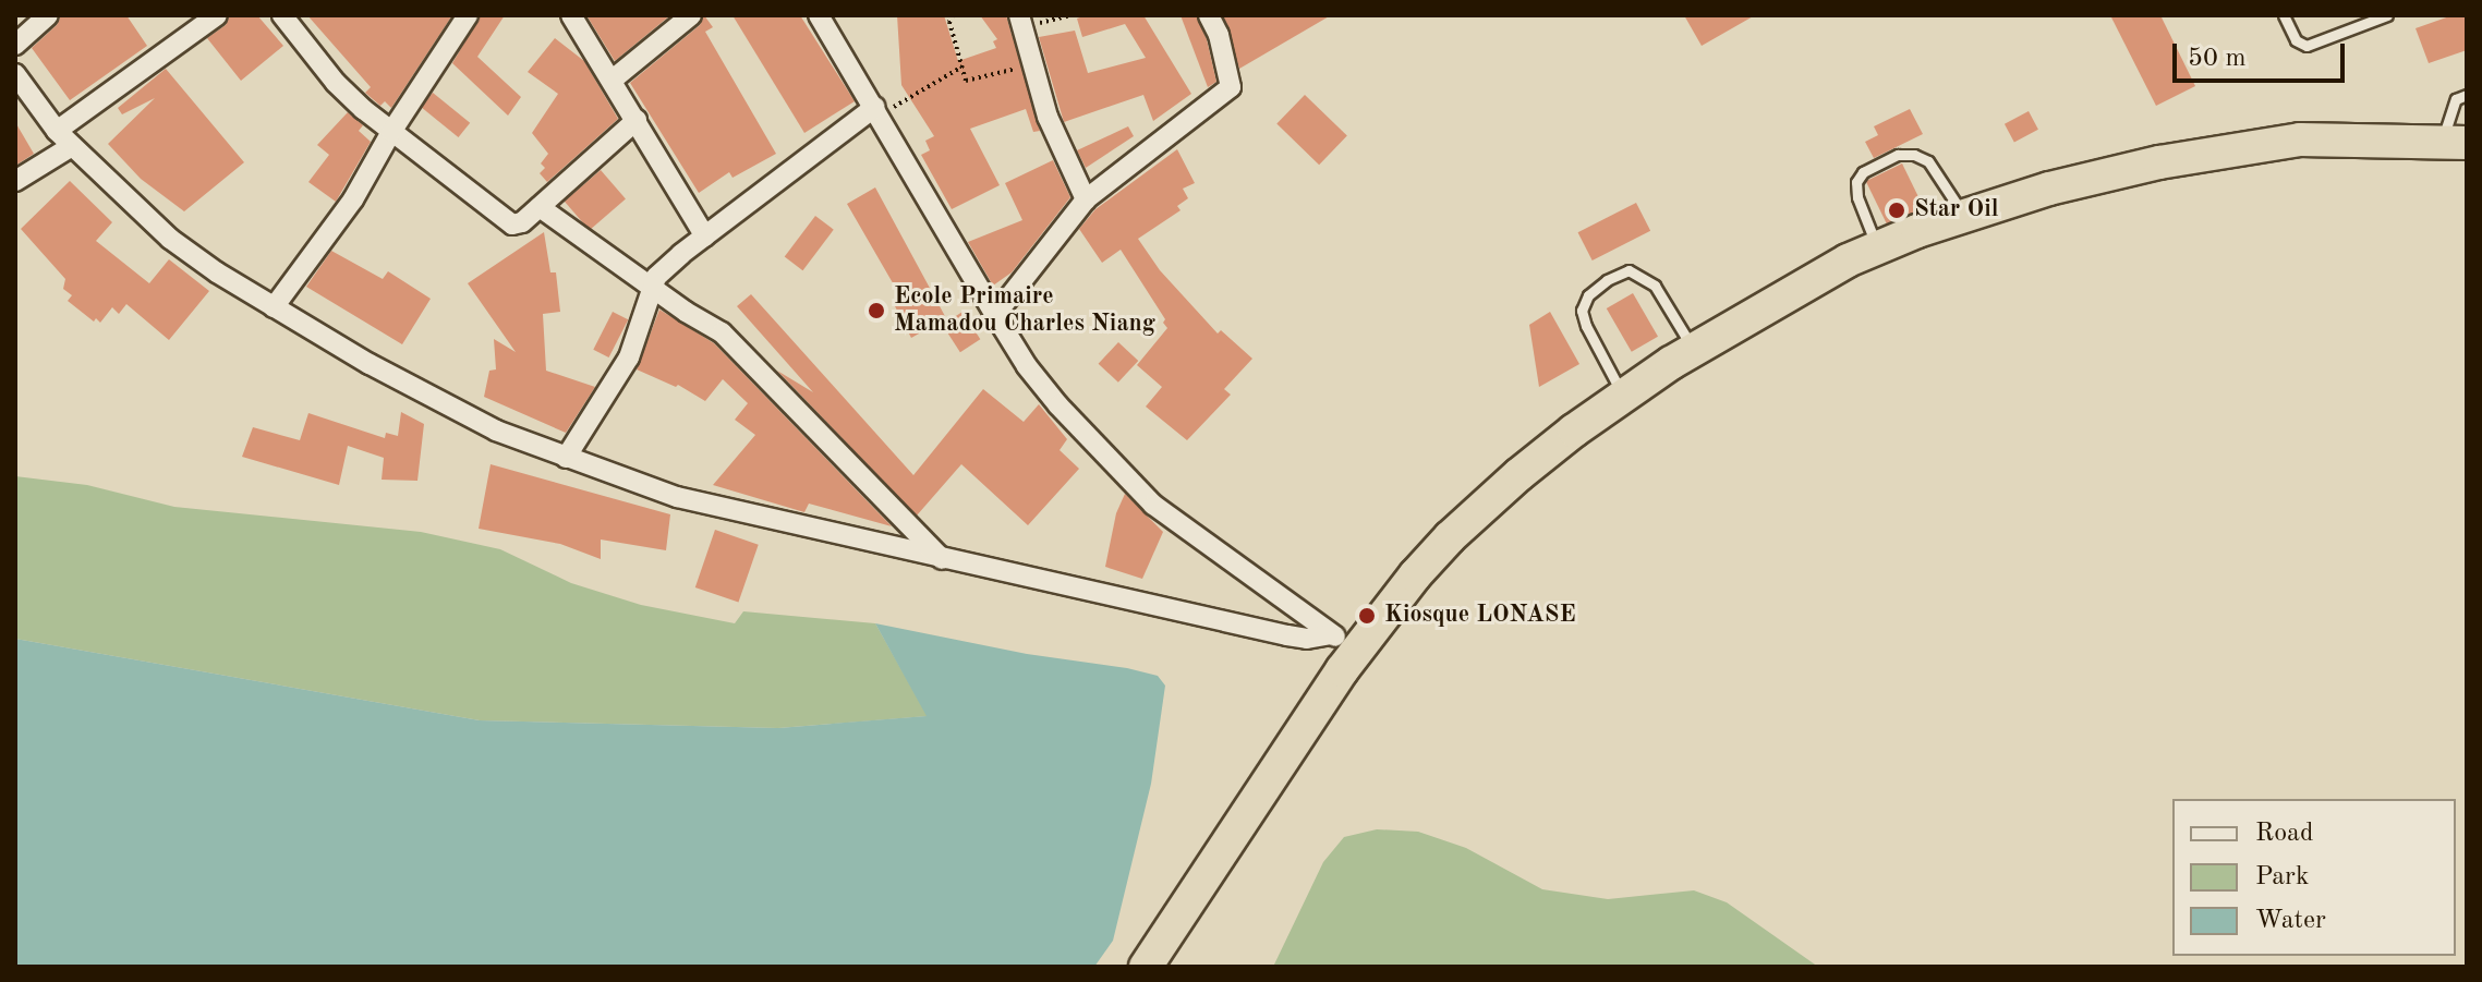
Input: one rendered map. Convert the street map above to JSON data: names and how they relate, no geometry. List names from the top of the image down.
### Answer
{
  "places": ["Star Oil", "Ecole Primaire Mamadou Charles Niang", "Kiosque LONASE"],
  "legend": ["Road", "Park", "Water"],
  "scale_bar": "50 m"
}
